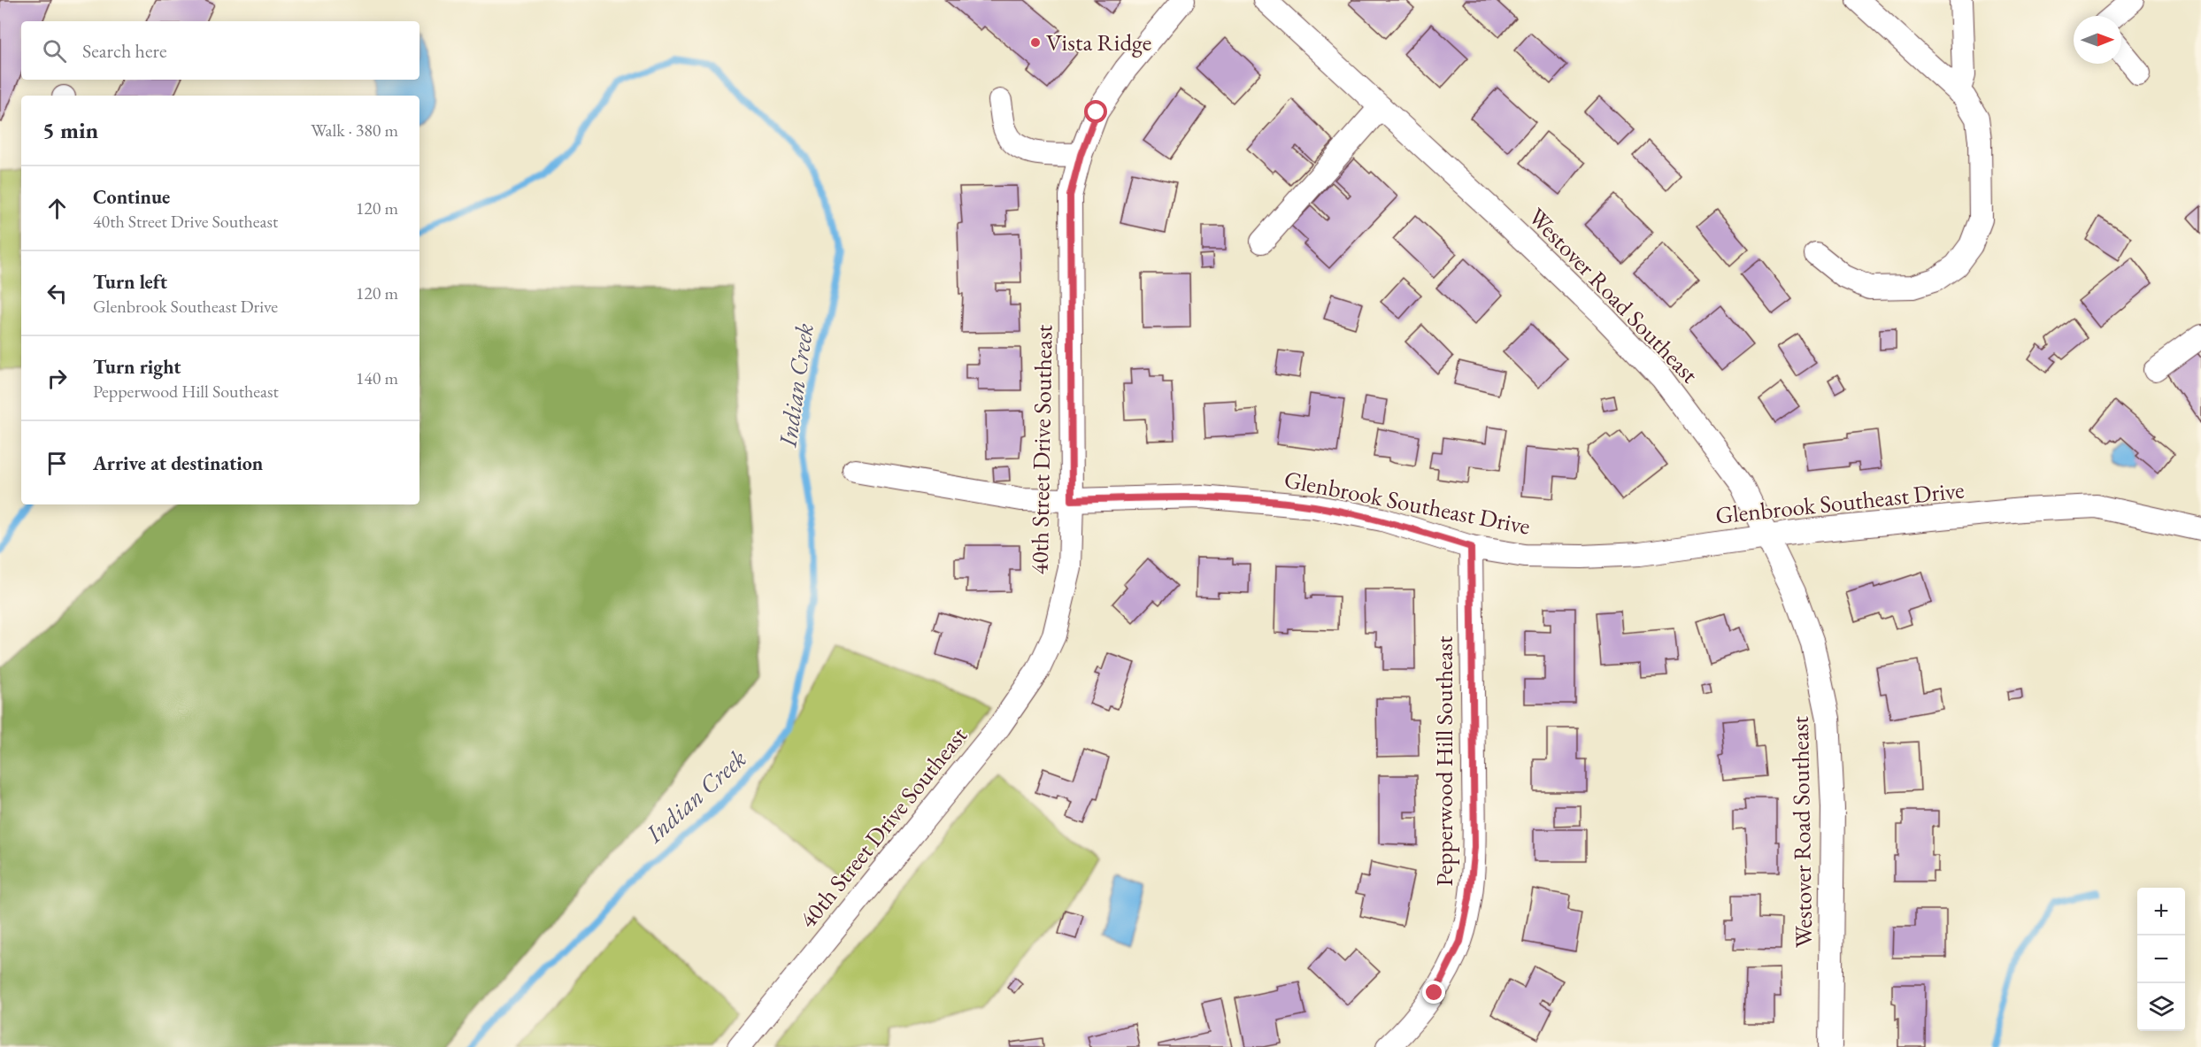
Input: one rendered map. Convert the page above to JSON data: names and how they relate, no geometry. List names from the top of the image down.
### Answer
{
  "streets": {
    "street": [
      "Westover Road Southeast",
      "40th Street Drive Southeast",
      "Glenbrook Southeast Drive",
      "Pepperwood Hill Southeast"
    ]
  },
  "crossings": [
    ["Westover Road Southeast", "Glenbrook Southeast Drive"],
    ["40th Street Drive Southeast", "Glenbrook Southeast Drive"],
    ["Glenbrook Southeast Drive", "Pepperwood Hill Southeast"]
  ],
  "water": ["Indian Creek"],
  "places": ["Vista Ridge"],
  "north": "right",
  "page": {
    "search": "Search here",
    "heading": ["5 min", "Walk · 380 m"],
    "list": [
      ["Continue", "40th Street Drive Southeast", "120 m"],
      ["Turn left", "Glenbrook Southeast Drive", "120 m"],
      ["Turn right", "Pepperwood Hill Southeast", "140 m"],
      "Arrive at destination"
    ],
    "map_buttons": ["+", "−"]
  }
}
